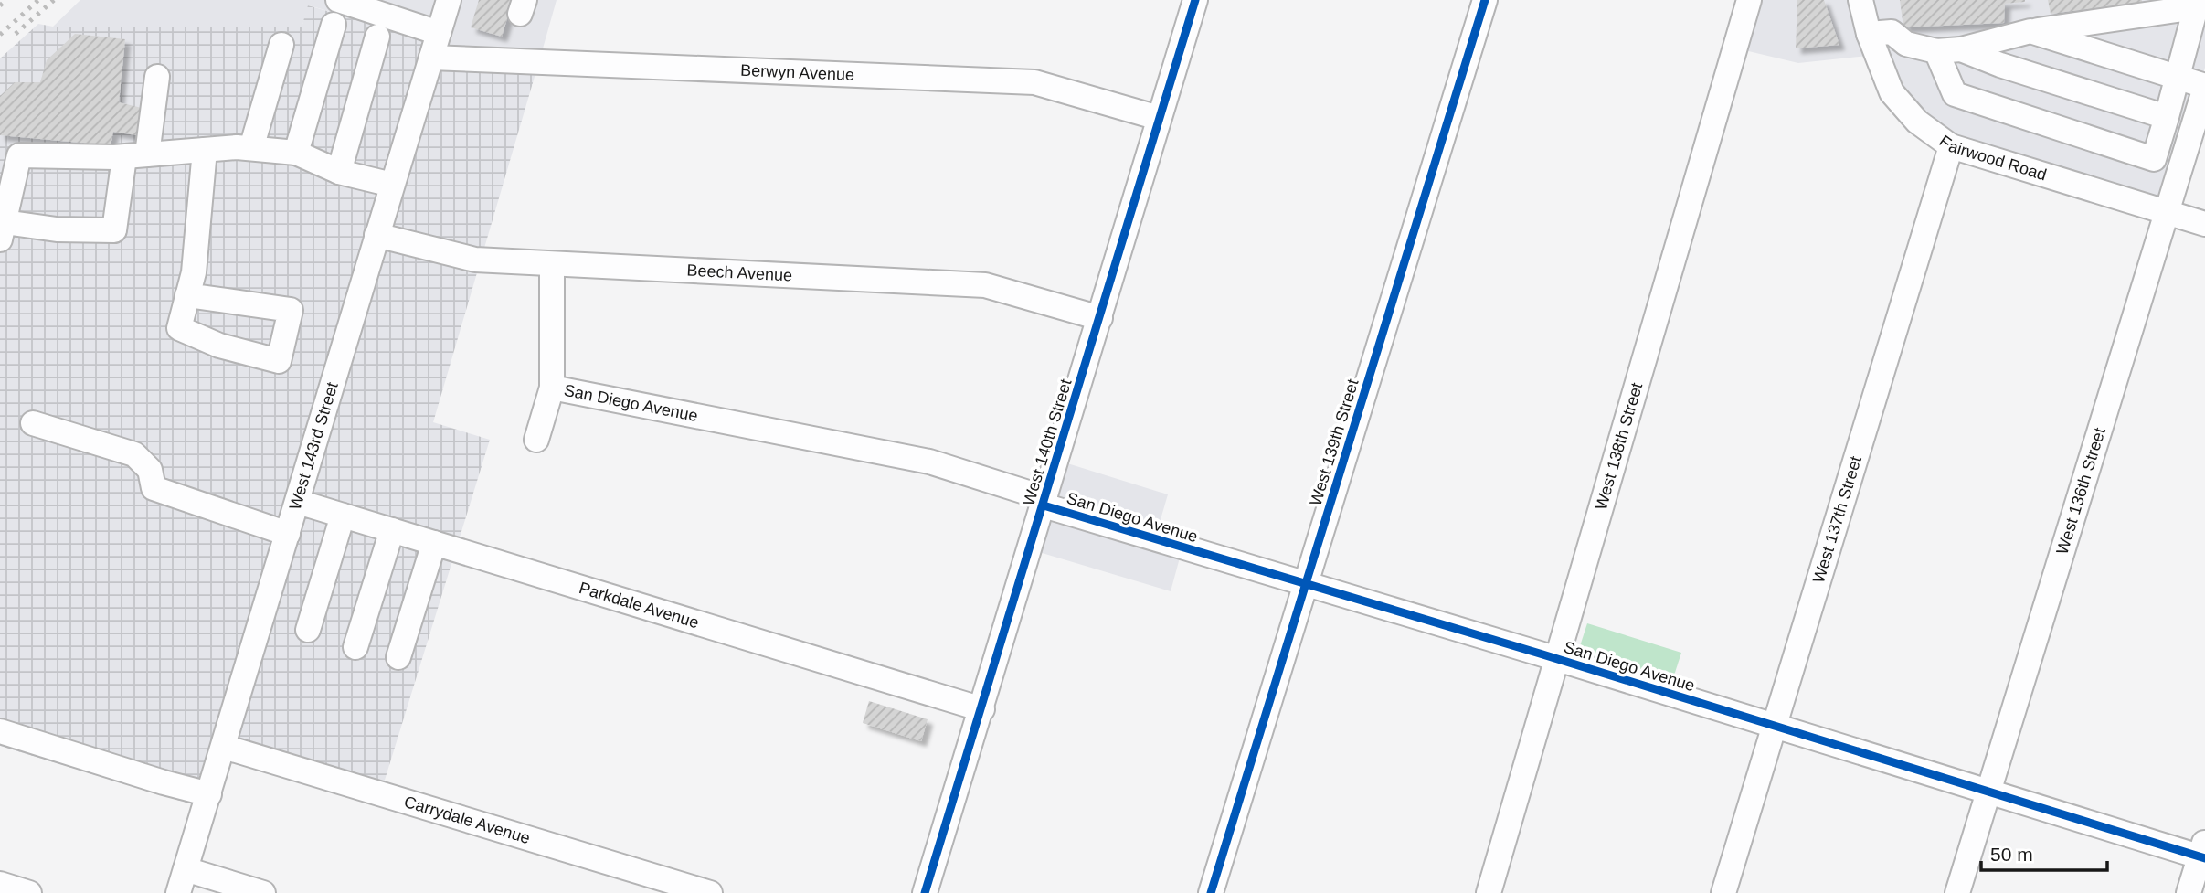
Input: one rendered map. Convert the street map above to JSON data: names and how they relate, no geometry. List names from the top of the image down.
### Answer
{
  "streets": {
    "street": [
      "Berwyn Avenue",
      "Fairwood Road",
      "Beech Avenue",
      "San Diego Avenue",
      "West 140th Street",
      "West 139th Street",
      "West 138th Street",
      "West 143rd Street",
      "West 136th Street",
      "West 137th Street",
      "Parkdale Avenue",
      "Carrydale Avenue"
    ]
  },
  "crossings": [
    ["Berwyn Avenue", "West 140th Street"],
    ["Berwyn Avenue", "West 143rd Street"],
    ["Fairwood Road", "West 136th Street"],
    ["Fairwood Road", "West 137th Street"],
    ["Beech Avenue", "West 140th Street"],
    ["Beech Avenue", "West 143rd Street"],
    ["San Diego Avenue", "West 140th Street"],
    ["San Diego Avenue", "West 139th Street"],
    ["San Diego Avenue", "West 138th Street"],
    ["San Diego Avenue", "West 136th Street"],
    ["San Diego Avenue", "West 137th Street"],
    ["West 140th Street", "Parkdale Avenue"],
    ["West 143rd Street", "Parkdale Avenue"],
    ["West 143rd Street", "Carrydale Avenue"]
  ],
  "scale_bar": "50 m"
}
